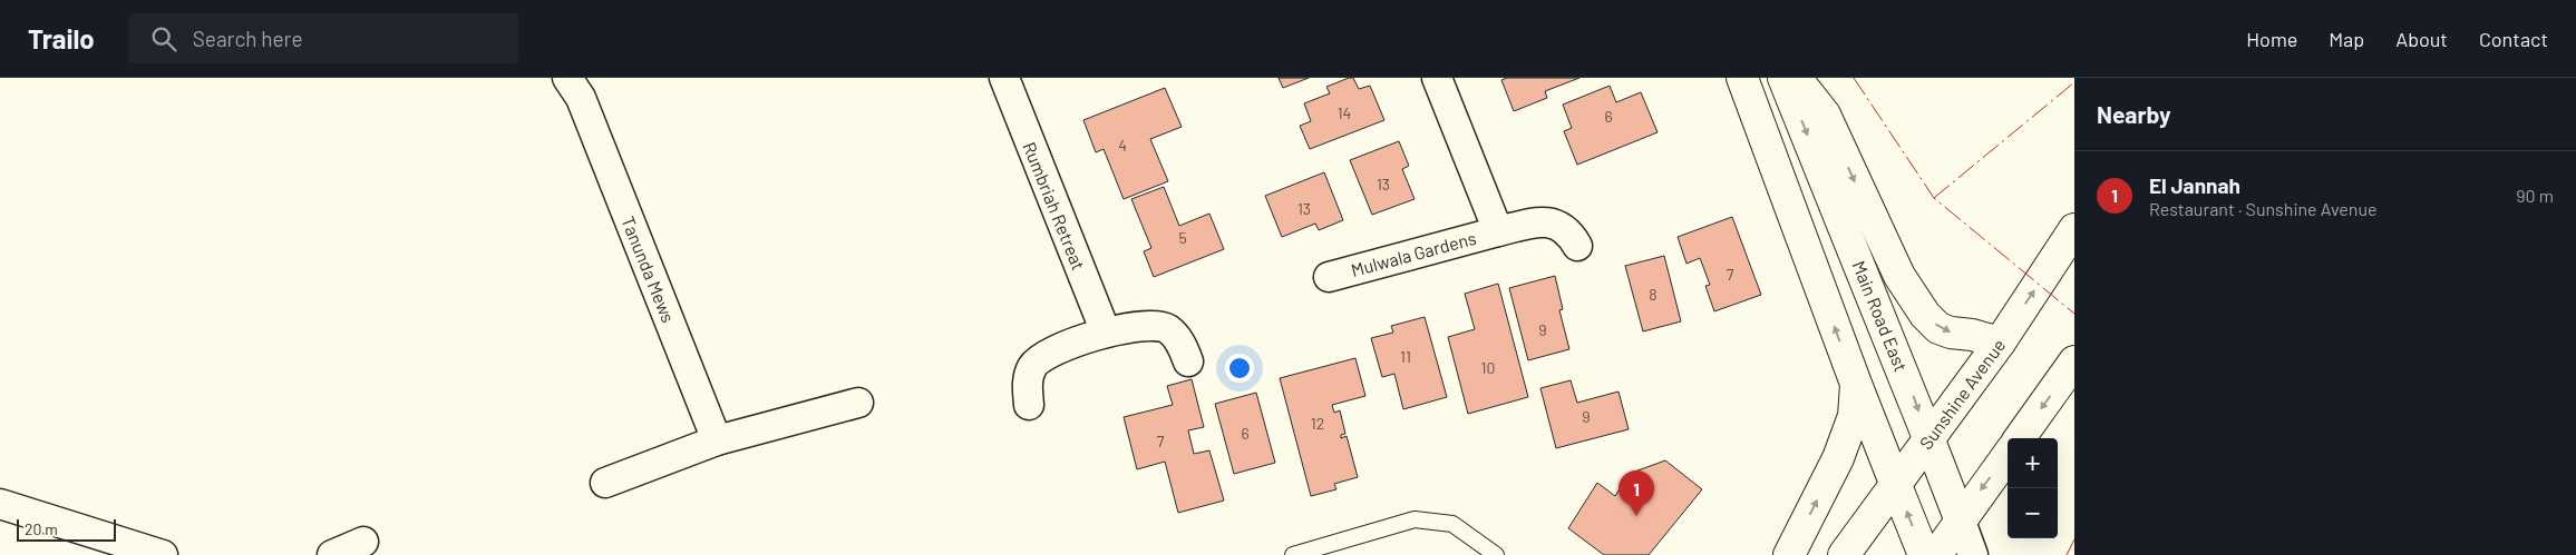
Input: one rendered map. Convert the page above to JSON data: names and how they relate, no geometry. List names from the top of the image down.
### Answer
{
  "streets": {
    "main road": ["Main Road East", "Sunshine Avenue"],
    "street": ["Rumbriah Retreat", "Mulwala Gardens", "Tanunda Mews"]
  },
  "crossings": [
    ["Main Road East", "Sunshine Avenue"]
  ],
  "house_numbers": [
    "14",
    "6",
    "4",
    "13",
    "13",
    "5",
    "7",
    "8",
    "9",
    "11",
    "10",
    "9",
    "12",
    "6",
    "7"
  ],
  "scale_bar": "20 m",
  "page": {
    "header": "Trailo",
    "search": "Search here",
    "nav": [
      "Home",
      "Map",
      "About",
      "Contact"
    ],
    "heading": "Nearby",
    "list": [
      {
        "mark": "1",
        "name": "El Jannah",
        "note": "Restaurant · Sunshine Avenue",
        "value": "90 m"
      }
    ],
    "map_buttons": ["+", "−"],
    "pins": "1",
    "scale": "20 m"
  }
}
